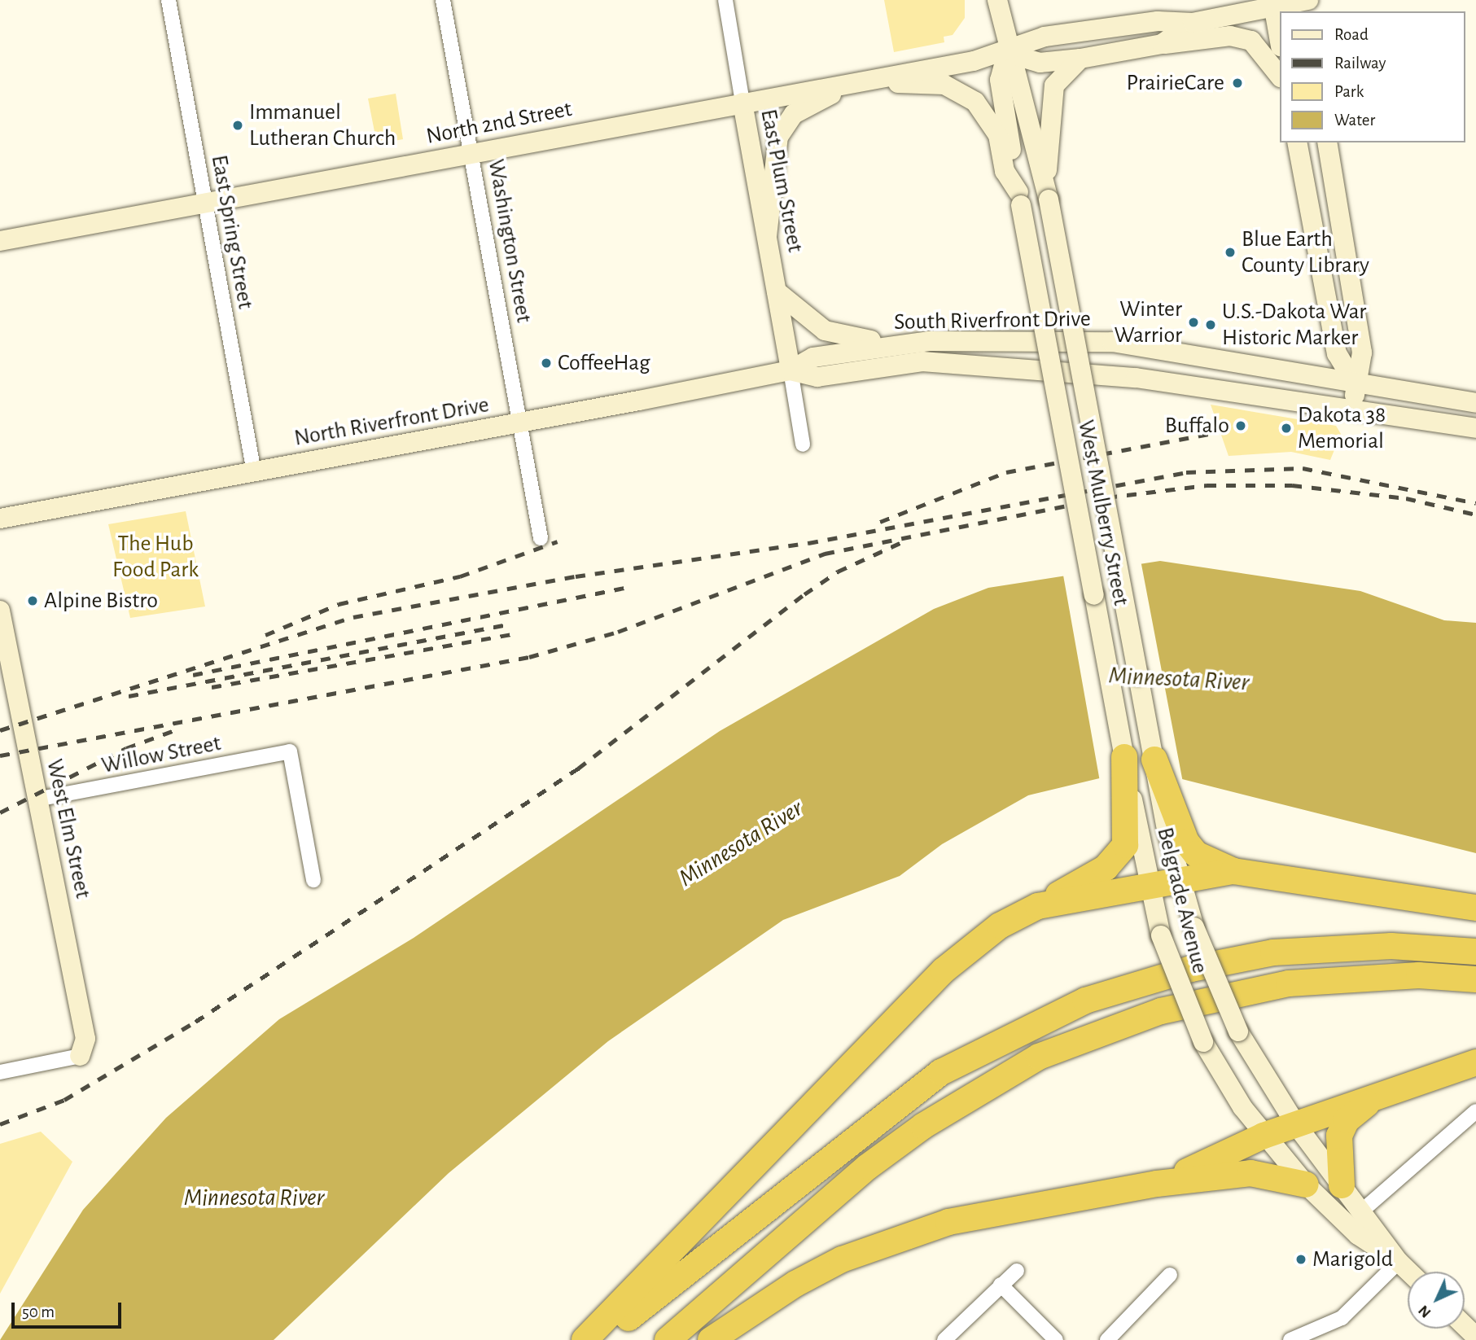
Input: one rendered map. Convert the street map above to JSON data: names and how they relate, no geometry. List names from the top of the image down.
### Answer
{
  "streets": {
    "main road": [
      "North 2nd Street",
      "East Plum Street",
      "South Riverfront Drive",
      "North Riverfront Drive",
      "West Mulberry Street",
      "West Elm Street",
      "Belgrade Avenue"
    ],
    "street": ["East Spring Street", "Washington Street", "Willow Street"]
  },
  "crossings": [
    ["North 2nd Street", "East Plum Street"],
    ["North 2nd Street", "East Spring Street"],
    ["North 2nd Street", "Washington Street"],
    ["North 2nd Street", "West Mulberry Street"],
    ["East Plum Street", "South Riverfront Drive"],
    ["East Plum Street", "North Riverfront Drive"],
    ["East Spring Street", "North Riverfront Drive"],
    ["Washington Street", "North Riverfront Drive"],
    ["South Riverfront Drive", "North Riverfront Drive"],
    ["Willow Street", "West Elm Street"]
  ],
  "water": ["Minnesota River"],
  "parks": ["The Hub Food Park"],
  "places": [
    "PrairieCare",
    "Immanuel Lutheran Church",
    "Blue Earth County Library",
    "Winter Warrior",
    "U.S.-Dakota War Historic Marker",
    "CoffeeHag",
    "Buffalo",
    "Dakota 38 Memorial",
    "Alpine Bistro",
    "Marigold"
  ],
  "legend": [
    "Road",
    "Railway",
    "Park",
    "Water"
  ],
  "scale_bar": "50 m",
  "north": "bottom left"
}
